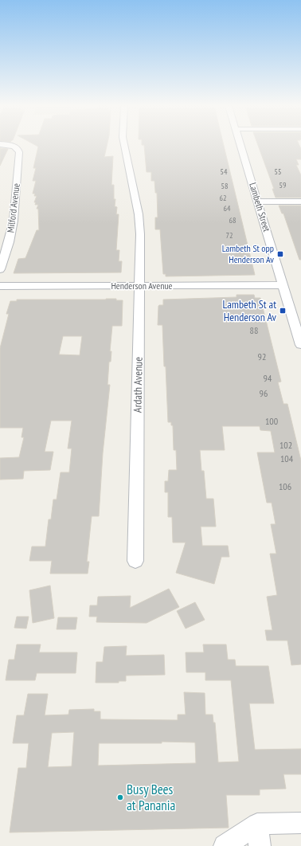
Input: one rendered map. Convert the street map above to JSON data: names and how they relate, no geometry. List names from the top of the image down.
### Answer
{
  "streets": {
    "street": [
      "Lambeth Street",
      "Milford Avenue",
      "Henderson Avenue",
      "Ardath Avenue"
    ]
  },
  "crossings": [
    ["Lambeth Street", "Henderson Avenue"],
    ["Henderson Avenue", "Ardath Avenue"]
  ],
  "places": {
    "transit": ["Lambeth St opp Henderson Av", "Lambeth St at Henderson Av"],
    "other": ["Busy Bees at Panania"]
  },
  "house_numbers": [
    "54",
    "55",
    "59",
    "58",
    "62",
    "64",
    "68",
    "72",
    "88",
    "92",
    "94",
    "96",
    "100",
    "102",
    "104",
    "106"
  ]
}
